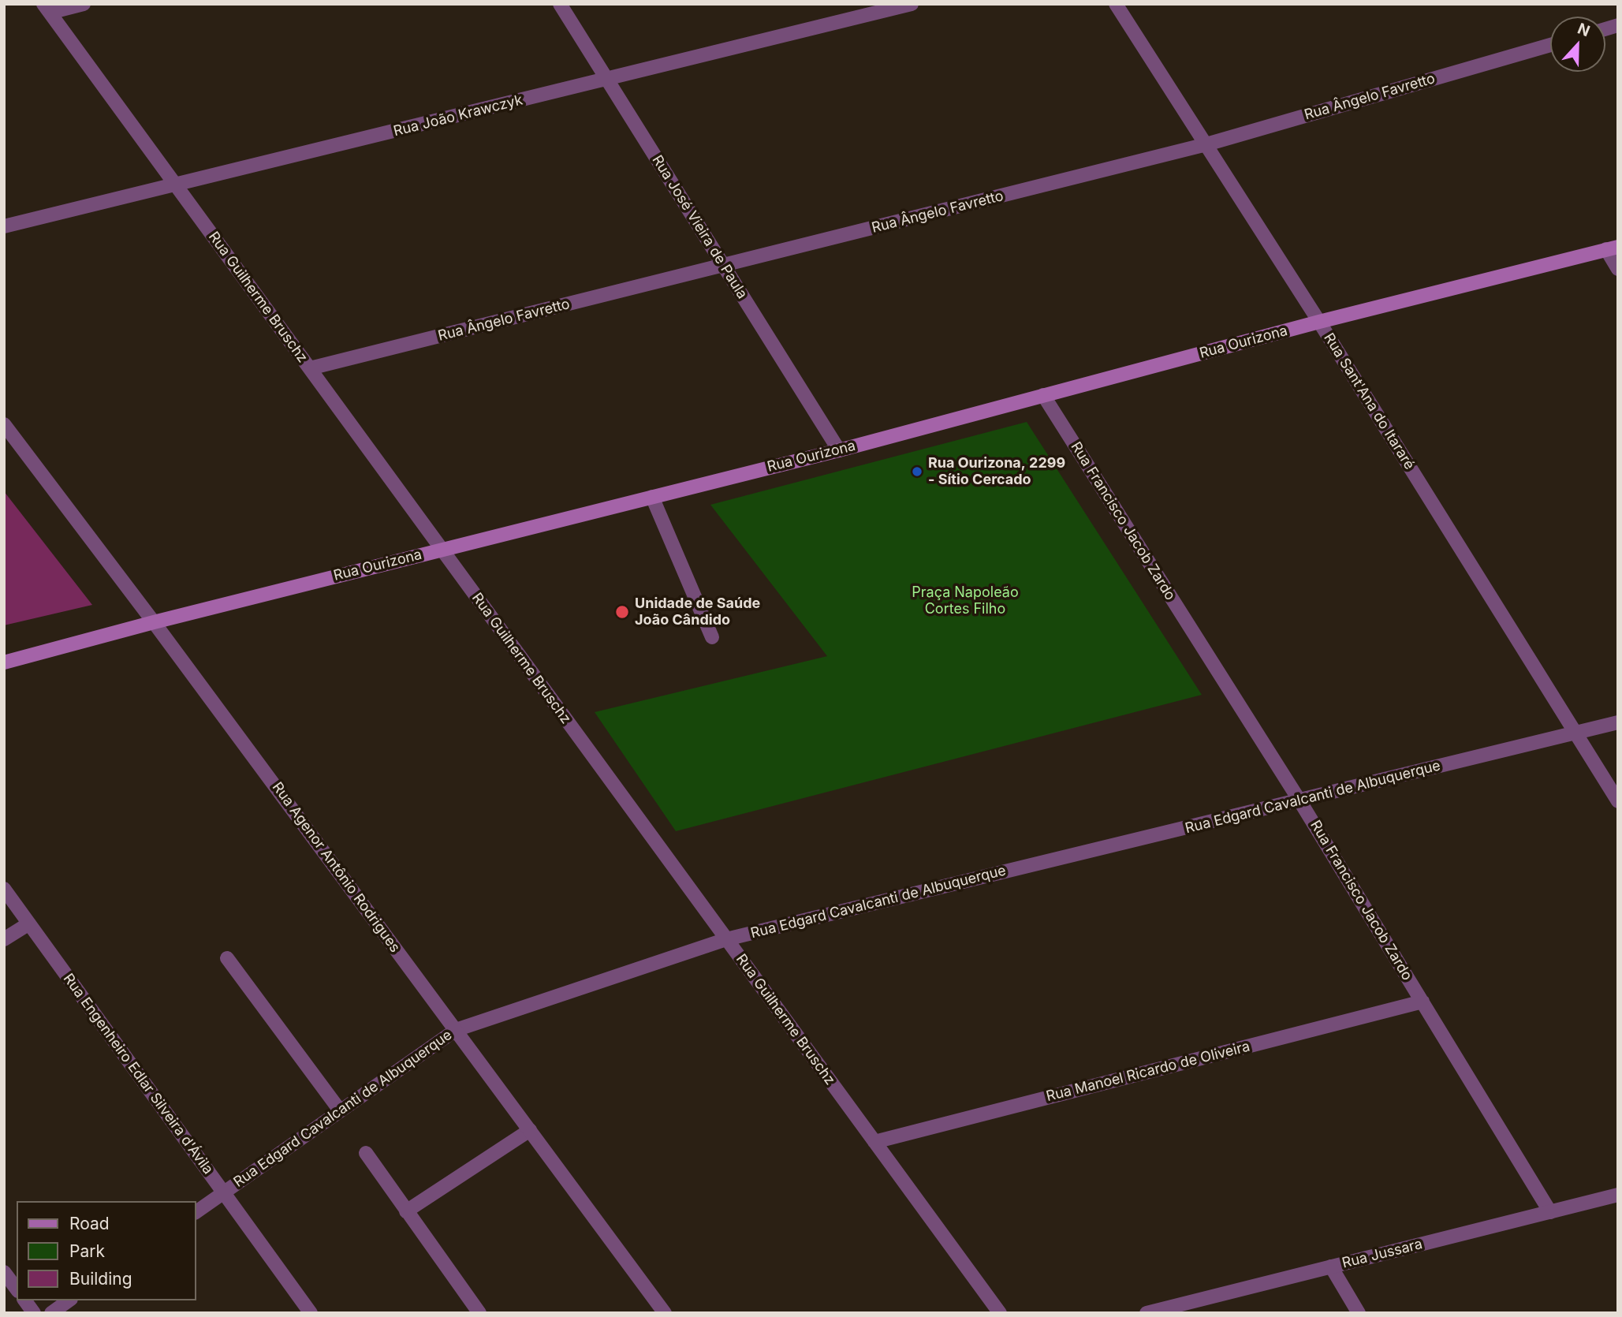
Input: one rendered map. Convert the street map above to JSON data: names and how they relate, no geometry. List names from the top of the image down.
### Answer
{
  "streets": {
    "main road": ["Rua Ourizona"],
    "street": [
      "Rua Ângelo Favretto",
      "Rua João Krawczyk",
      "Rua José Vieira de Paula",
      "Rua Guilherme Bruschz",
      "Rua Sant'Ana do Itararé",
      "Rua Francisco Jacob Zardo",
      "Rua Edgard Cavalcanti de Albuquerque",
      "Rua Agenor Antônio Rodrigues",
      "Rua Manoel Ricardo de Oliveira",
      "Rua Engenheiro Edlar Silveira d'Ávila",
      "Rua Jussara"
    ]
  },
  "crossings": [
    ["Rua Ângelo Favretto", "Rua José Vieira de Paula"],
    ["Rua Ângelo Favretto", "Rua Guilherme Bruschz"],
    ["Rua Ângelo Favretto", "Rua Sant'Ana do Itararé"],
    ["Rua João Krawczyk", "Rua José Vieira de Paula"],
    ["Rua João Krawczyk", "Rua Guilherme Bruschz"],
    ["Rua José Vieira de Paula", "Rua Ourizona"],
    ["Rua Guilherme Bruschz", "Rua Ourizona"],
    ["Rua Guilherme Bruschz", "Rua Edgard Cavalcanti de Albuquerque"],
    ["Rua Guilherme Bruschz", "Rua Manoel Ricardo de Oliveira"],
    ["Rua Ourizona", "Rua Sant'Ana do Itararé"],
    ["Rua Ourizona", "Rua Francisco Jacob Zardo"],
    ["Rua Ourizona", "Rua Agenor Antônio Rodrigues"],
    ["Rua Sant'Ana do Itararé", "Rua Edgard Cavalcanti de Albuquerque"],
    ["Rua Francisco Jacob Zardo", "Rua Edgard Cavalcanti de Albuquerque"],
    ["Rua Francisco Jacob Zardo", "Rua Manoel Ricardo de Oliveira"],
    ["Rua Francisco Jacob Zardo", "Rua Jussara"],
    ["Rua Edgard Cavalcanti de Albuquerque", "Rua Agenor Antônio Rodrigues"],
    ["Rua Edgard Cavalcanti de Albuquerque", "Rua Engenheiro Edlar Silveira d'Ávila"]
  ],
  "parks": ["Praça Napoleão Cortes Filho"],
  "places": ["Rua Ourizona, 2299 - Sítio Cercado", "Unidade de Saúde João Cândido"],
  "legend": ["Road", "Park", "Building"],
  "north": "top"
}
